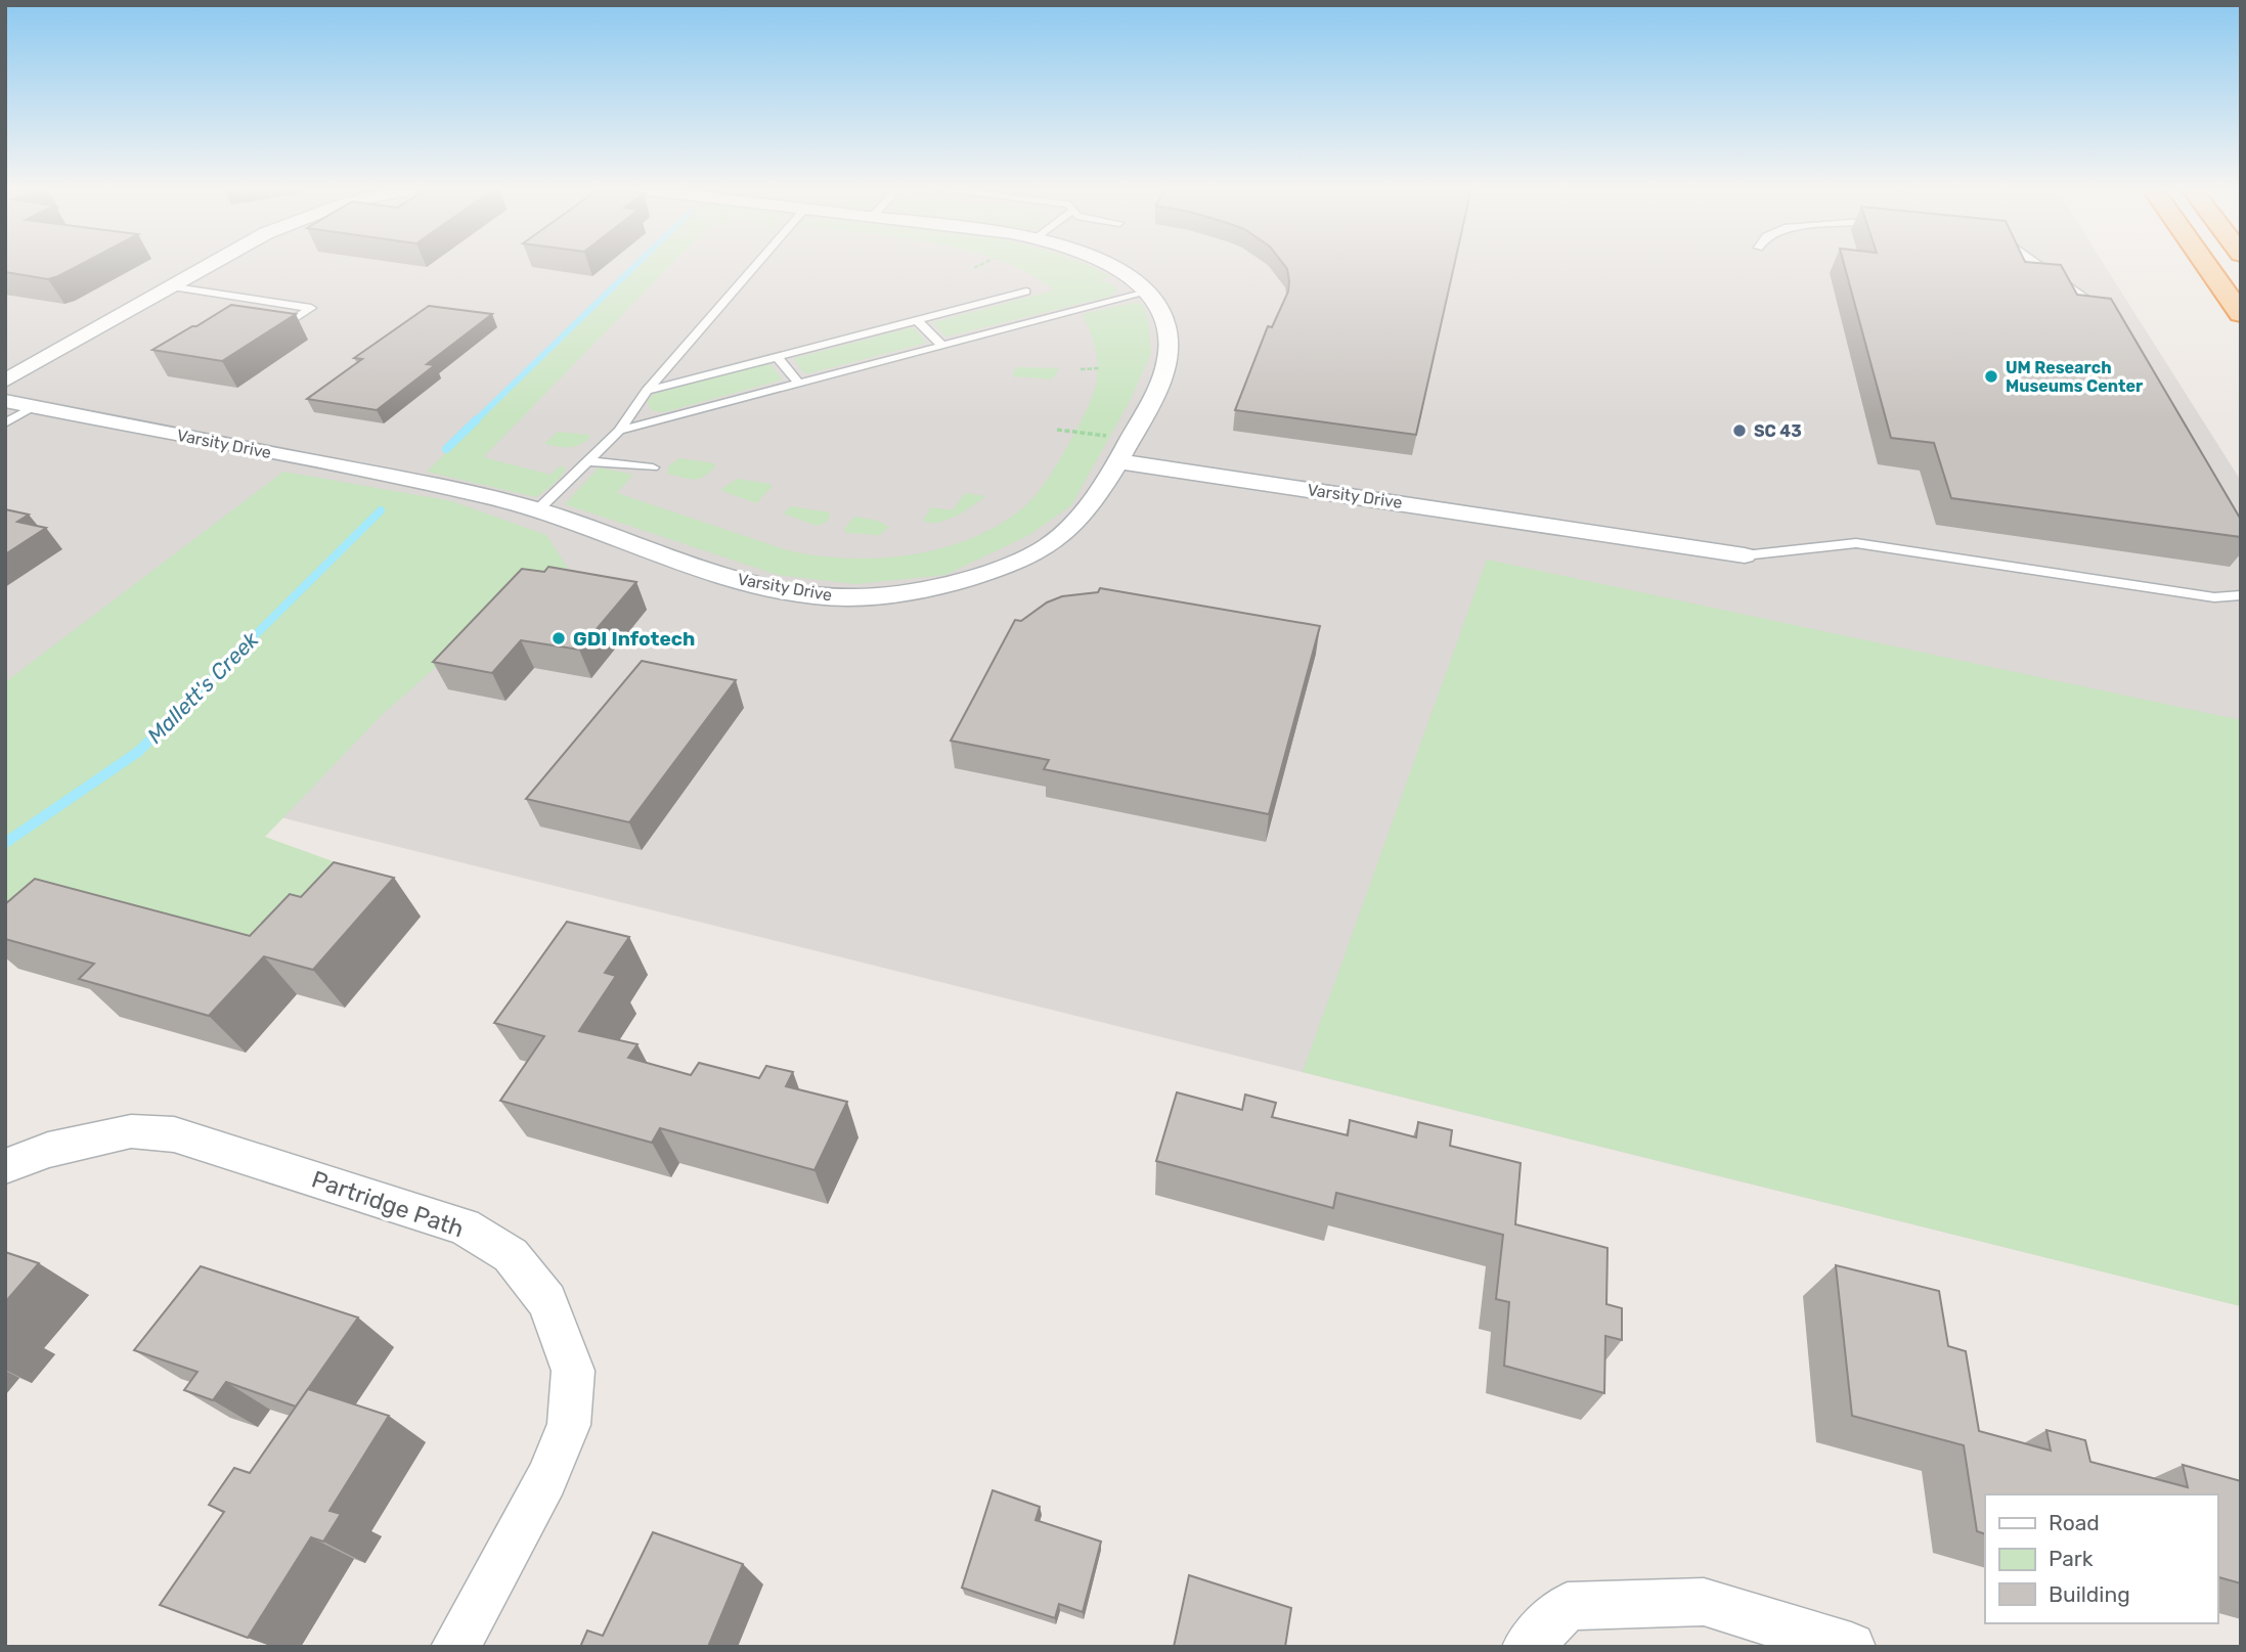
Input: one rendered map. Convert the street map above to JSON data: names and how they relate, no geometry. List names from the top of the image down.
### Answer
{
  "streets": {
    "street": ["Varsity Drive", "Partridge Path"]
  },
  "water": ["Mallett's Creek"],
  "places": ["UM Research Museums Center", "SC 43", "GDI Infotech"],
  "legend": ["Road", "Park", "Building"]
}
